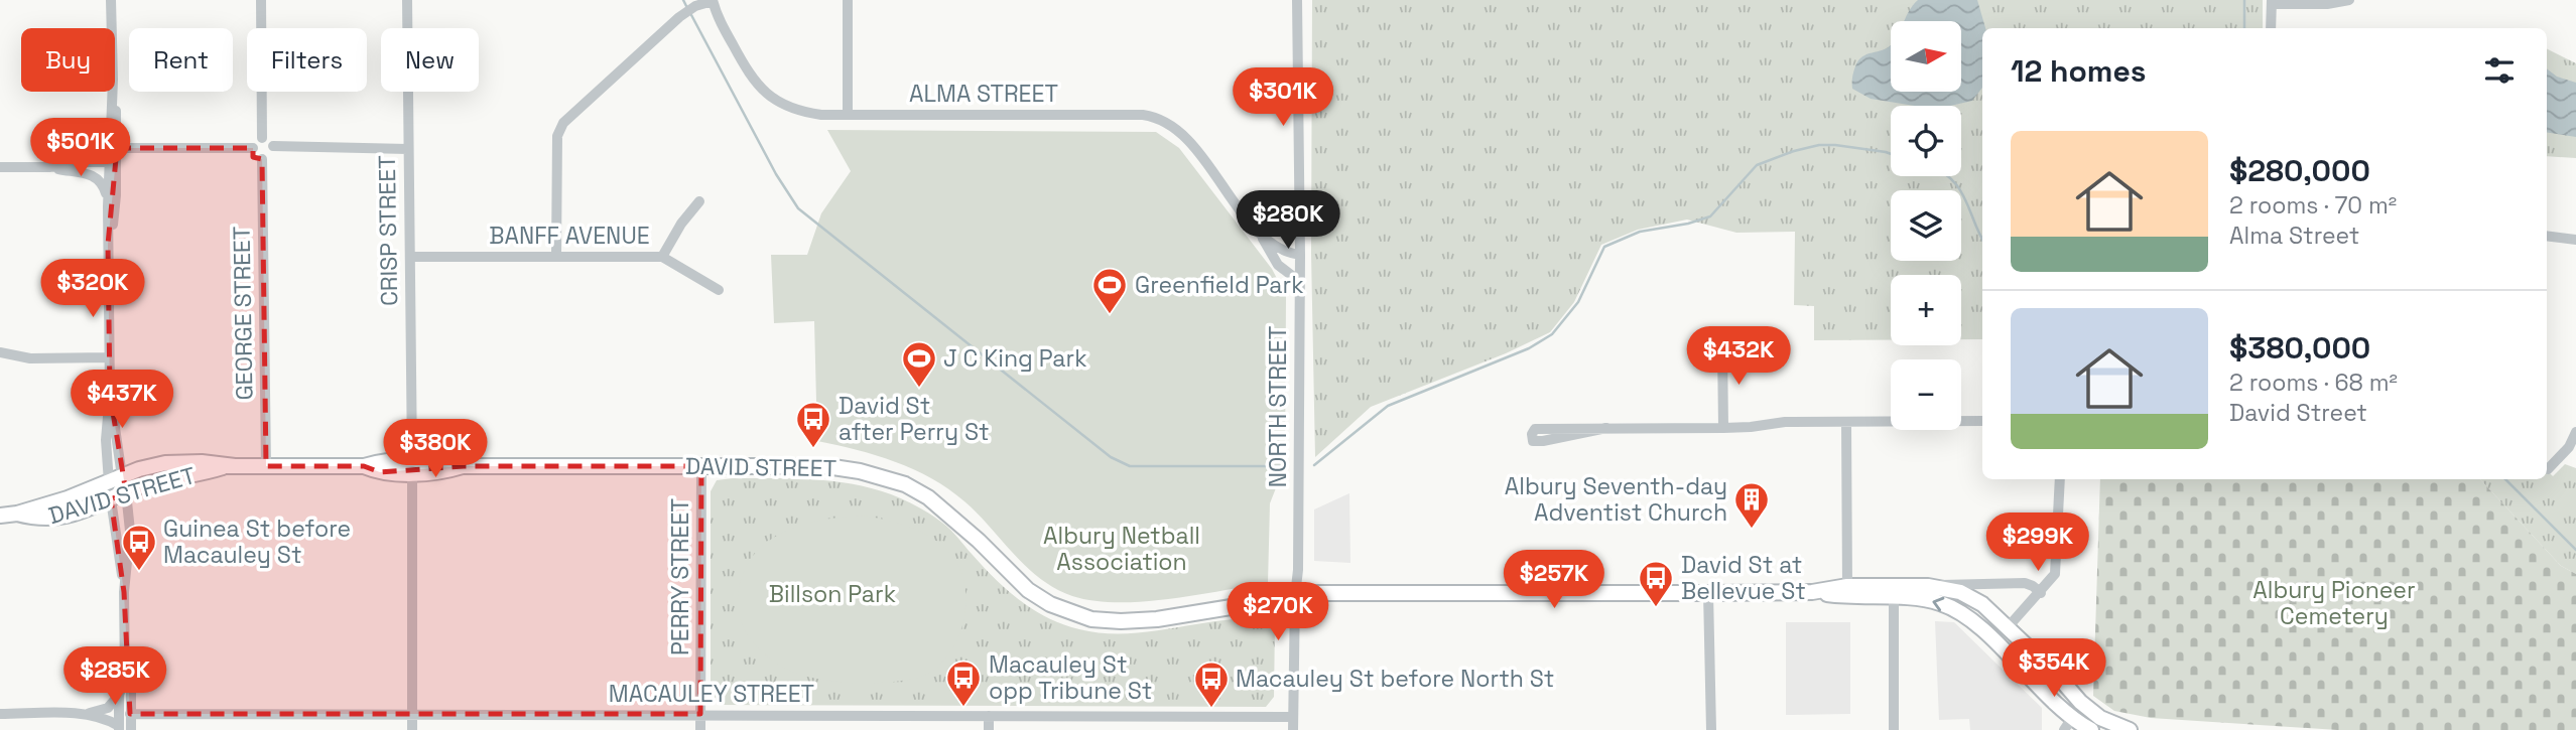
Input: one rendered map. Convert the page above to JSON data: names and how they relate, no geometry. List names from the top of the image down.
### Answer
{
  "streets": {
    "main road": ["DAVID STREET"],
    "street": [
      "ALMA STREET",
      "CRISP STREET",
      "BANFF AVENUE",
      "GEORGE STREET",
      "NORTH STREET",
      "PERRY STREET",
      "MACAULEY STREET"
    ]
  },
  "crossings": [
    ["ALMA STREET", "NORTH STREET"],
    ["CRISP STREET", "BANFF AVENUE"],
    ["CRISP STREET", "DAVID STREET"],
    ["CRISP STREET", "MACAULEY STREET"],
    ["GEORGE STREET", "DAVID STREET"],
    ["NORTH STREET", "DAVID STREET"],
    ["NORTH STREET", "MACAULEY STREET"],
    ["DAVID STREET", "PERRY STREET"],
    ["PERRY STREET", "MACAULEY STREET"]
  ],
  "parks": ["Albury Netball Association", "Albury Pioneer Cemetery", "Billson Park"],
  "places": {
    "sports": ["Greenfield Park", "J C King Park"],
    "bus stop": [
      "David St after Perry St",
      "Guinea St before Macauley St",
      "David St at Bellevue St",
      "Macauley St opp Tribune St",
      "Macauley St before North St"
    ],
    "building": ["Albury Seventh-day Adventist Church"]
  },
  "north": "right",
  "page": {
    "map_buttons": ["+", "−"],
    "chip": [
      "Buy",
      "Rent",
      "Filters",
      "New"
    ],
    "heading": "12 homes",
    "price": [
      "$301K",
      "$501K",
      "$280K",
      "$320K",
      "$432K",
      "$437K",
      "$380K",
      "$299K",
      "$257K",
      "$270K",
      "$354K",
      "$285K"
    ],
    "list": [
      {
        "name": "$280,000",
        "note": "2 rooms · 70 m² · Alma Street"
      },
      {
        "name": "$380,000",
        "note": "2 rooms · 68 m² · David Street"
      }
    ]
  }
}
